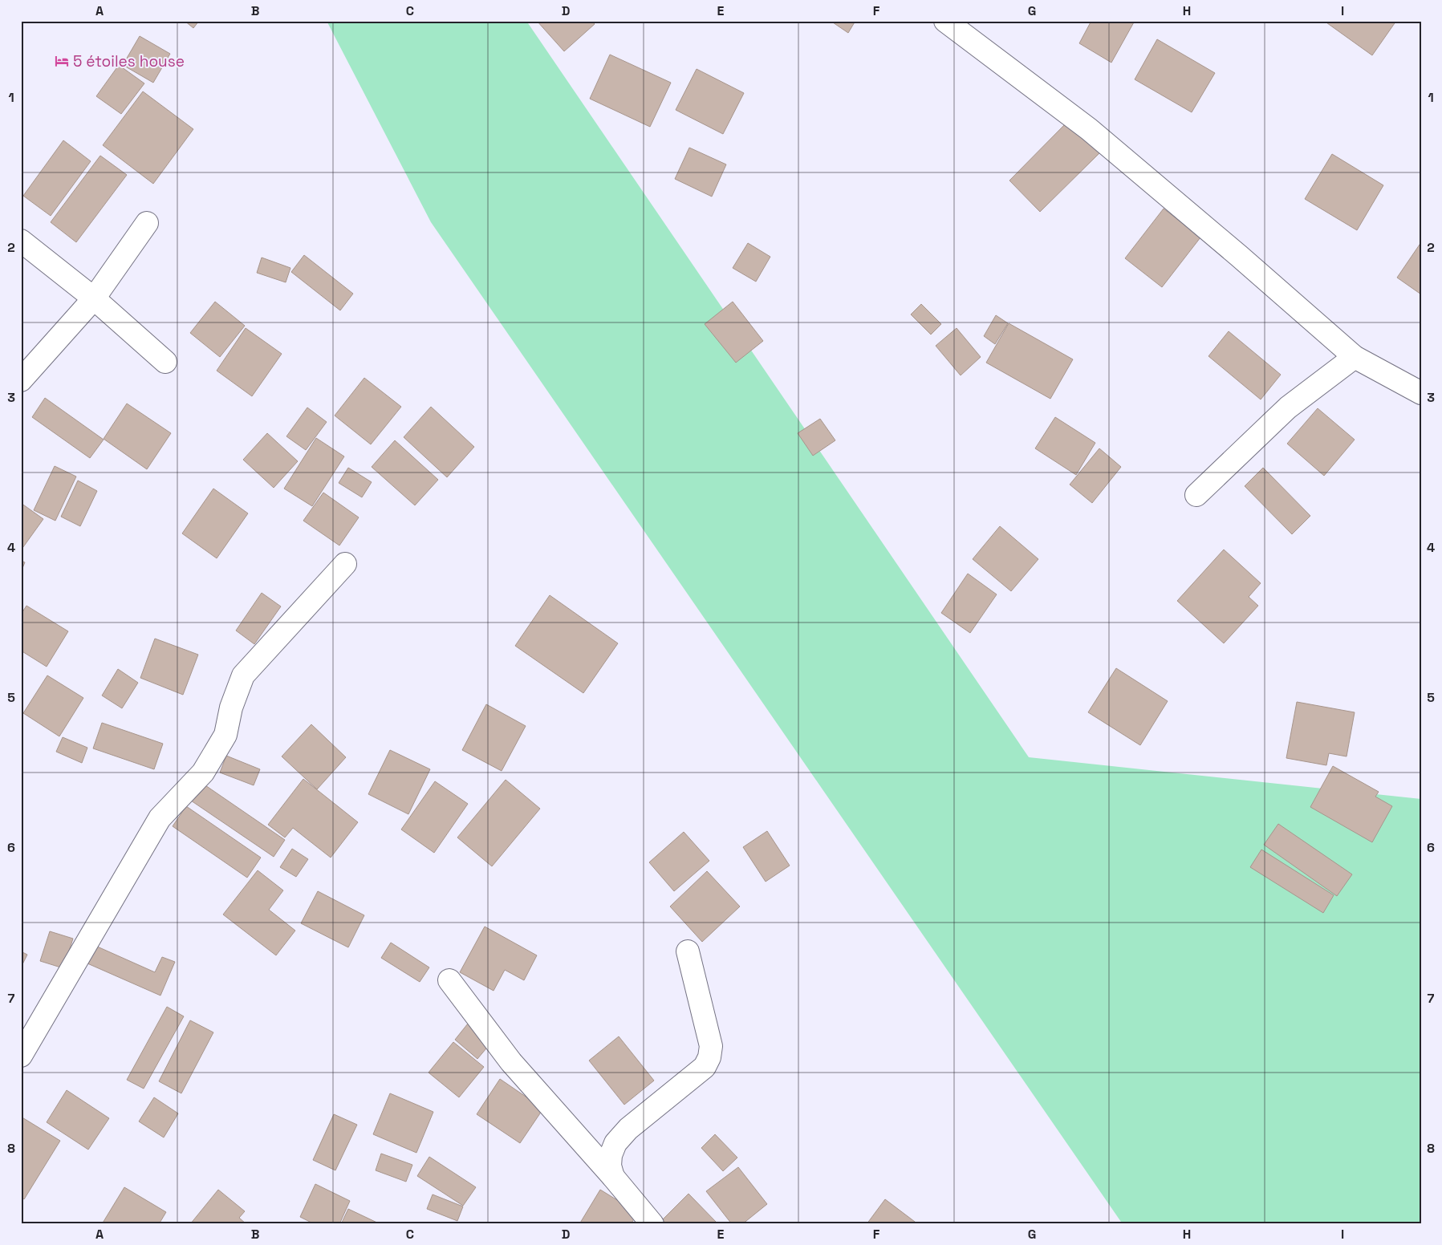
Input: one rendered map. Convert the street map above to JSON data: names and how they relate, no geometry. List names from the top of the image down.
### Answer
{
  "places": {
    "hotel": ["5 étoiles house"]
  },
  "grid": {
    "columns": [
      "A",
      "B",
      "C",
      "D",
      "E",
      "F",
      "G",
      "H",
      "I"
    ],
    "rows": [
      "1",
      "2",
      "3",
      "4",
      "5",
      "6",
      "7",
      "8"
    ]
  }
}
